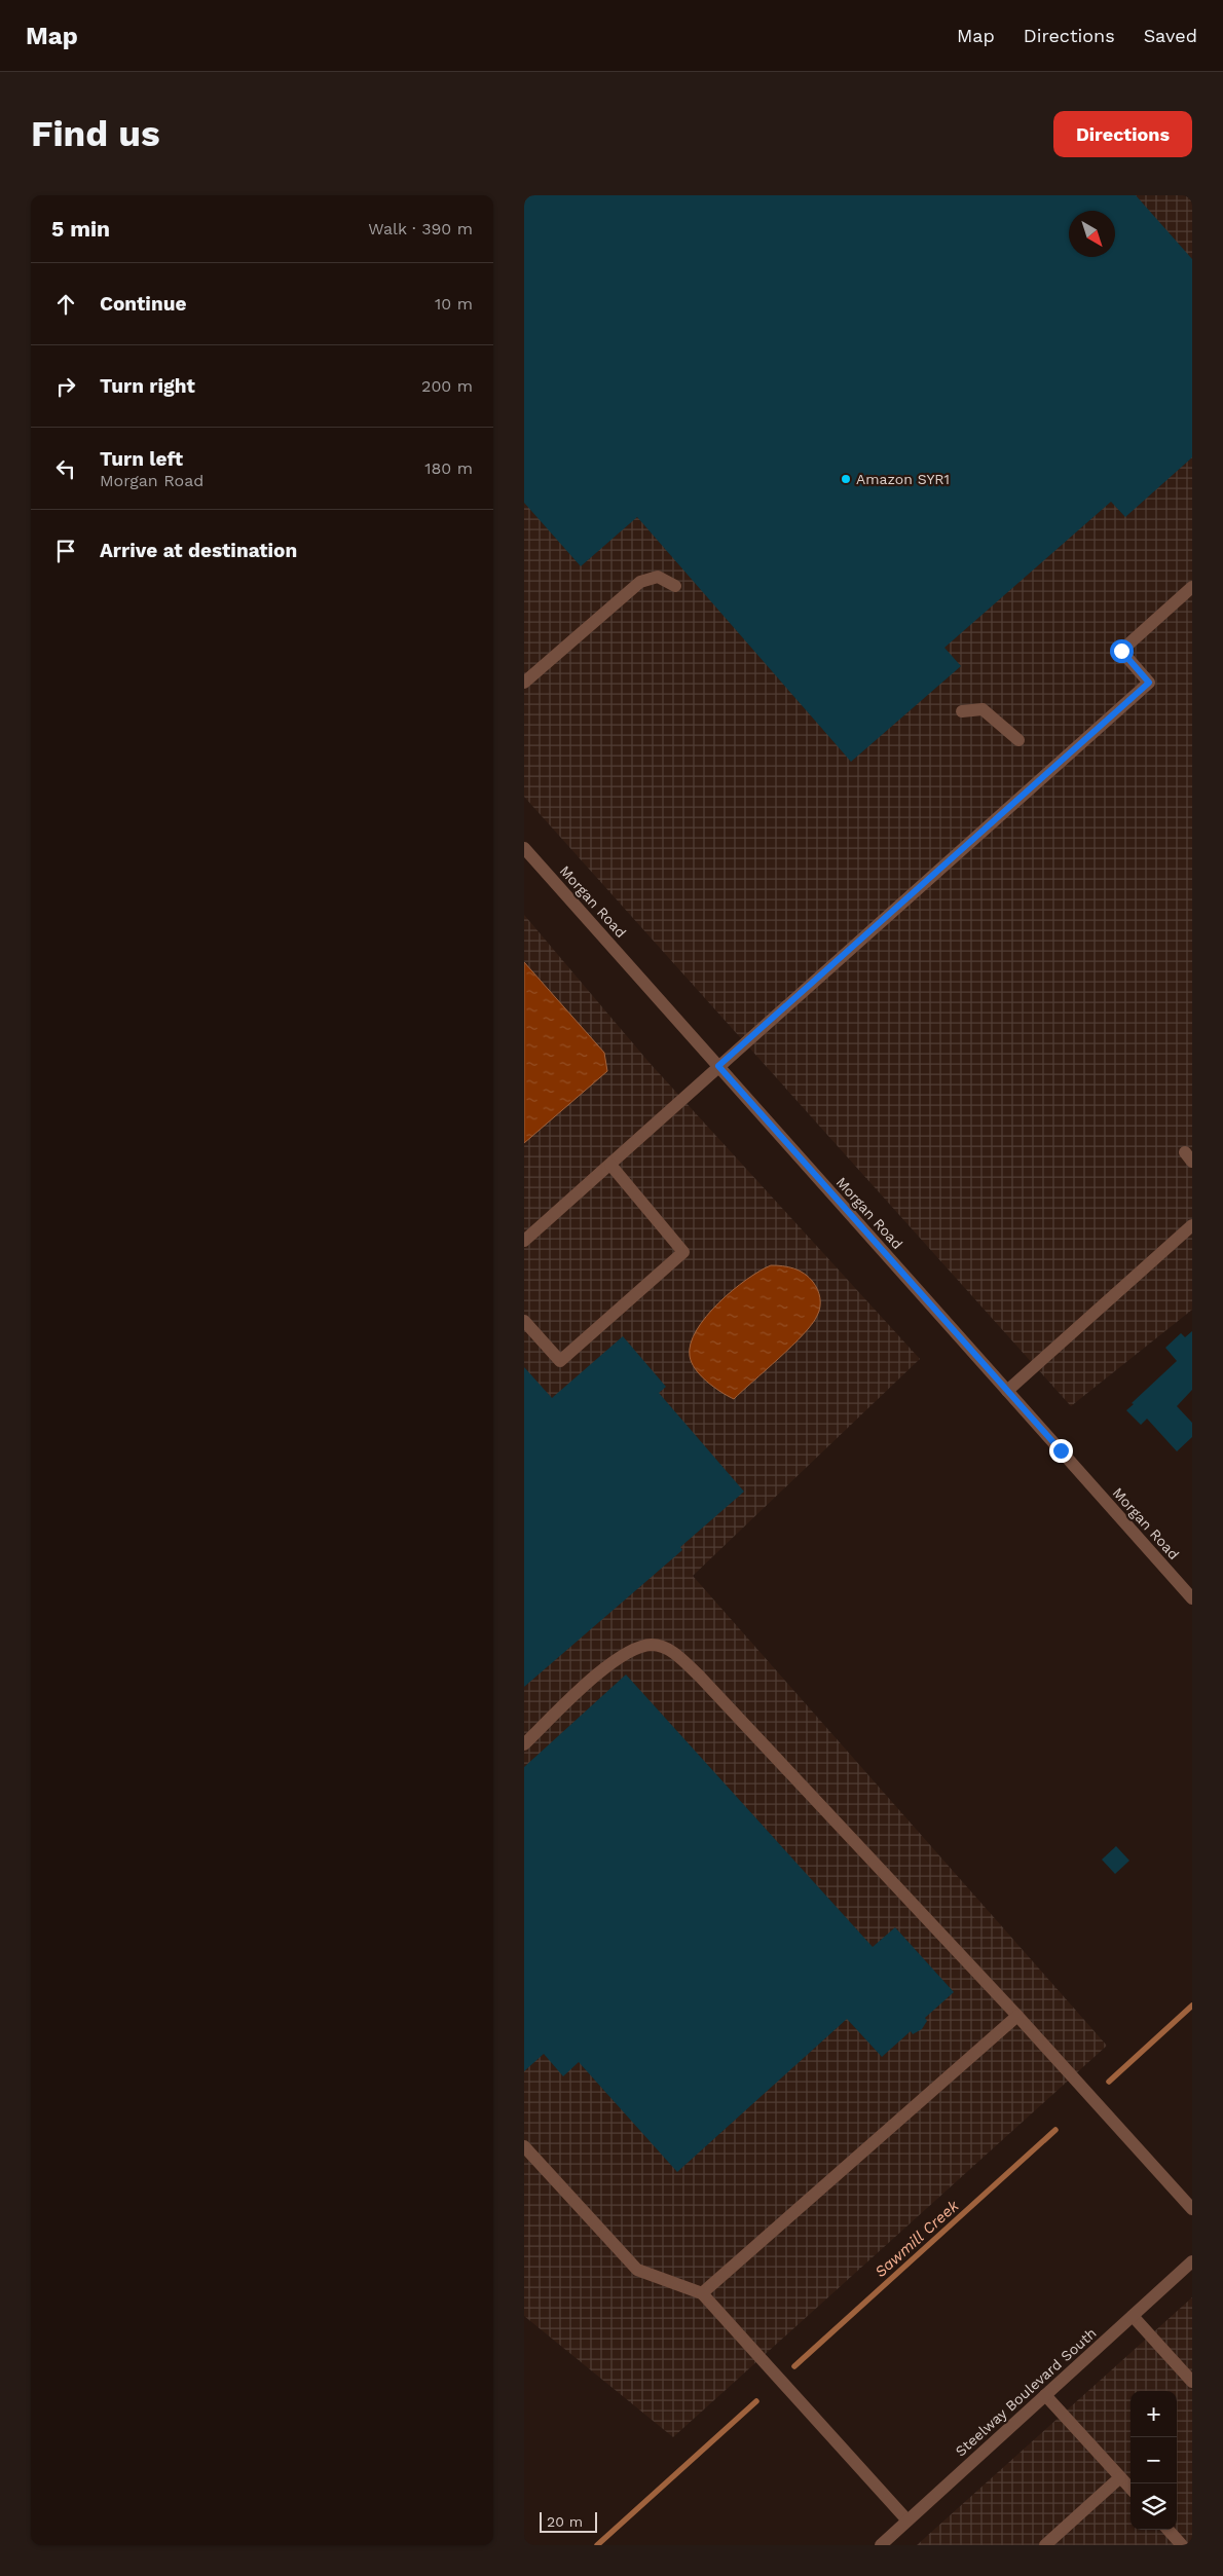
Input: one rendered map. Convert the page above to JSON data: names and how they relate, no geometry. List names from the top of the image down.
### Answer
{
  "streets": {
    "street": ["Morgan Road", "Steelway Boulevard South"]
  },
  "water": ["Sawmill Creek"],
  "places": ["Amazon SYR1"],
  "scale_bar": "20 m",
  "north": "bottom right",
  "page": {
    "header": "Map",
    "nav": ["Map", "Directions", "Saved"],
    "buttons": "Directions",
    "title": "Find us",
    "heading": ["5 min", "Walk · 390 m"],
    "list": [
      ["Continue", "10 m"],
      ["Turn right", "200 m"],
      ["Turn left", "Morgan Road", "180 m"],
      "Arrive at destination"
    ],
    "map_buttons": ["+", "−"],
    "scale": "20 m"
  }
}
